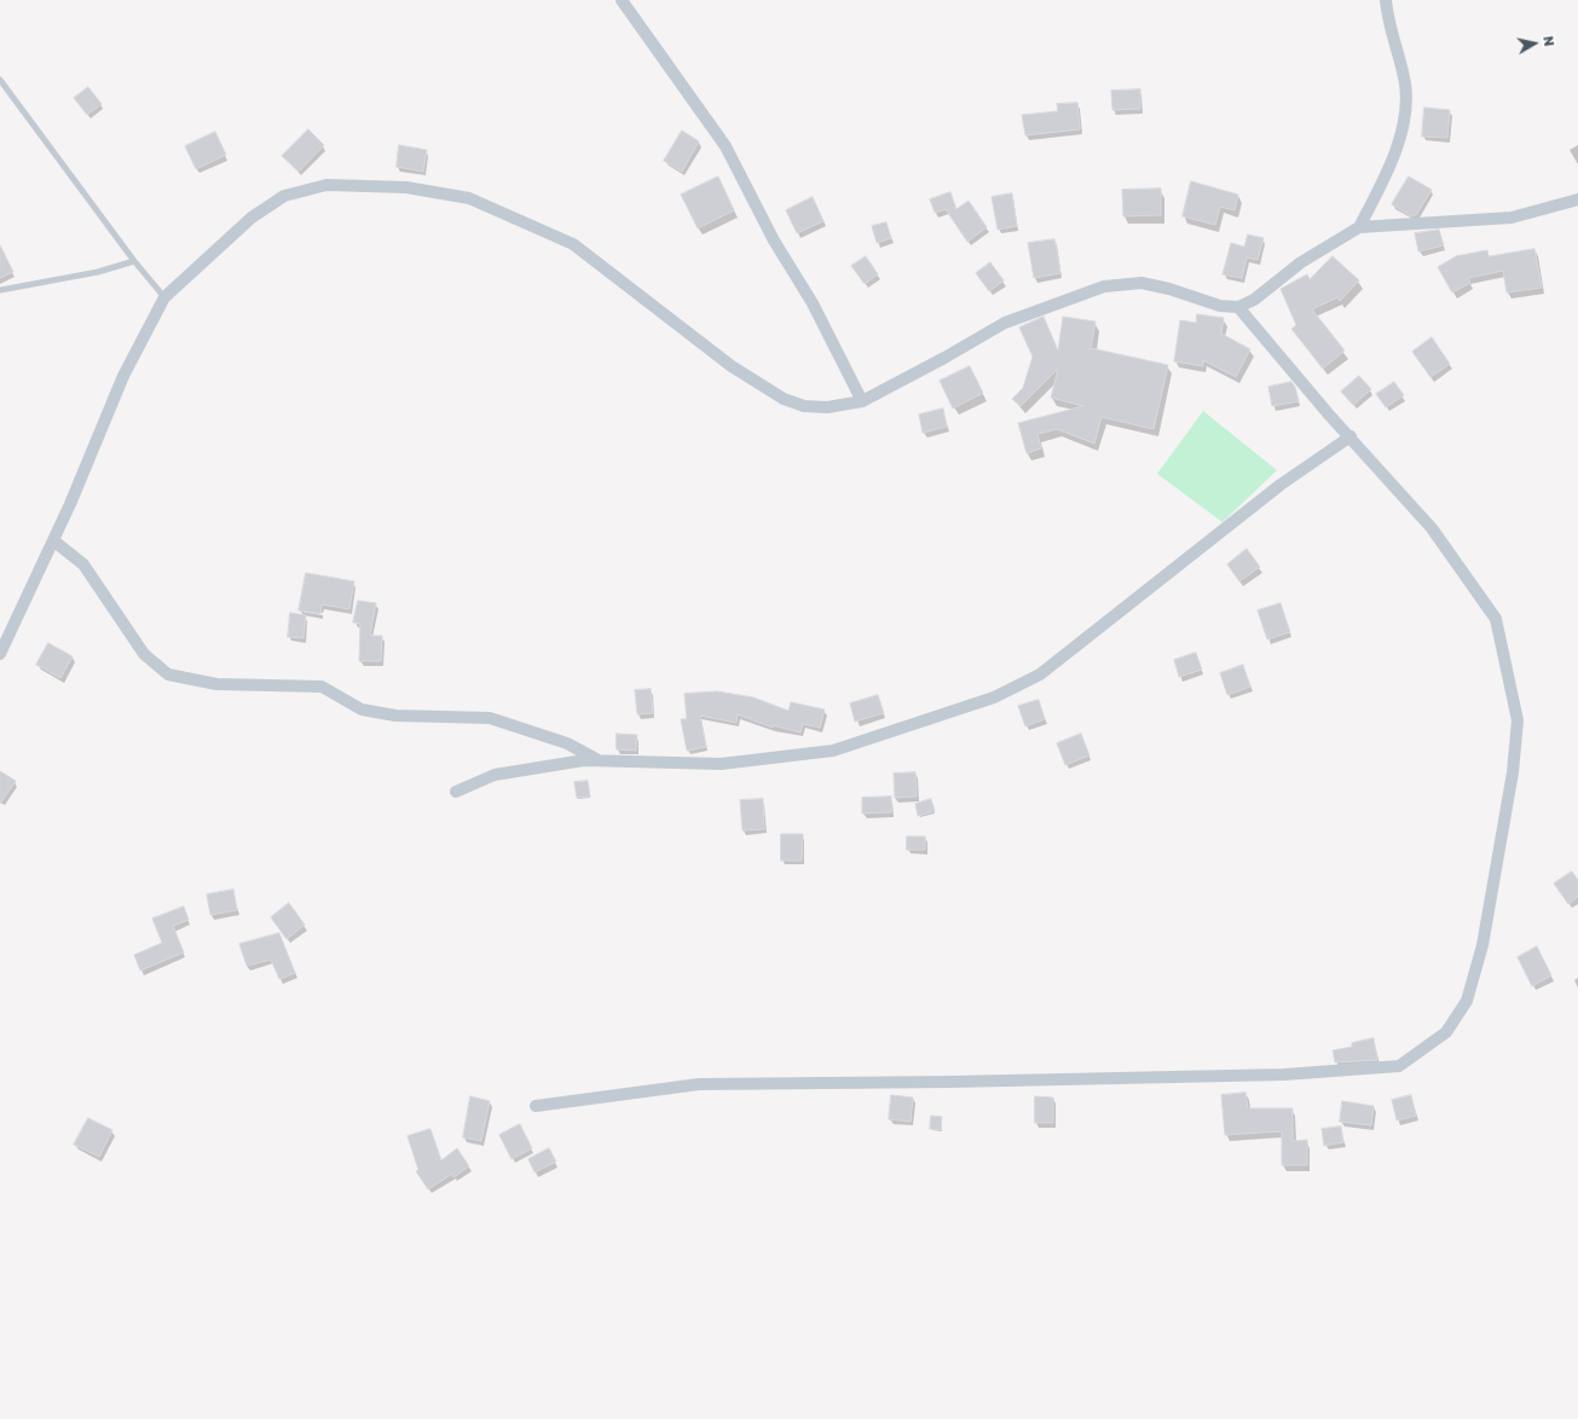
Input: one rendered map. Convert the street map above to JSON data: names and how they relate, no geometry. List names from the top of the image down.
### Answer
{
  "north": "right"
}
